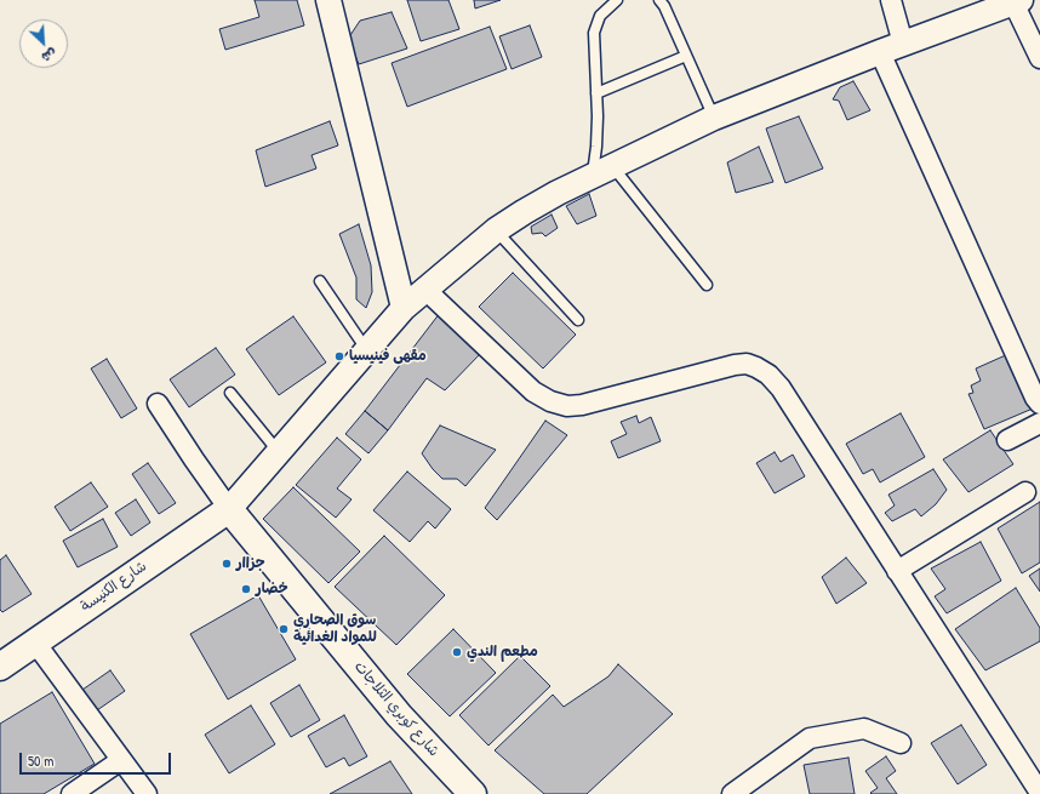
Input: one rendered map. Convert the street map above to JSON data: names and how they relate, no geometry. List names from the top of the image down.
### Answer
{
  "streets": {
    "main road": ["شارع الكنيسة", "شارع كوبري الثلاجات"]
  },
  "crossings": [
    ["شارع الكنيسة", "شارع كوبري الثلاجات"]
  ],
  "places": [
    "مقهى فينيسيا",
    "جزاار",
    "خضار",
    "سوق الصحاري للمواد الغدائية",
    "مطعم الندي"
  ],
  "scale_bar": "50 m",
  "north": "bottom right"
}
